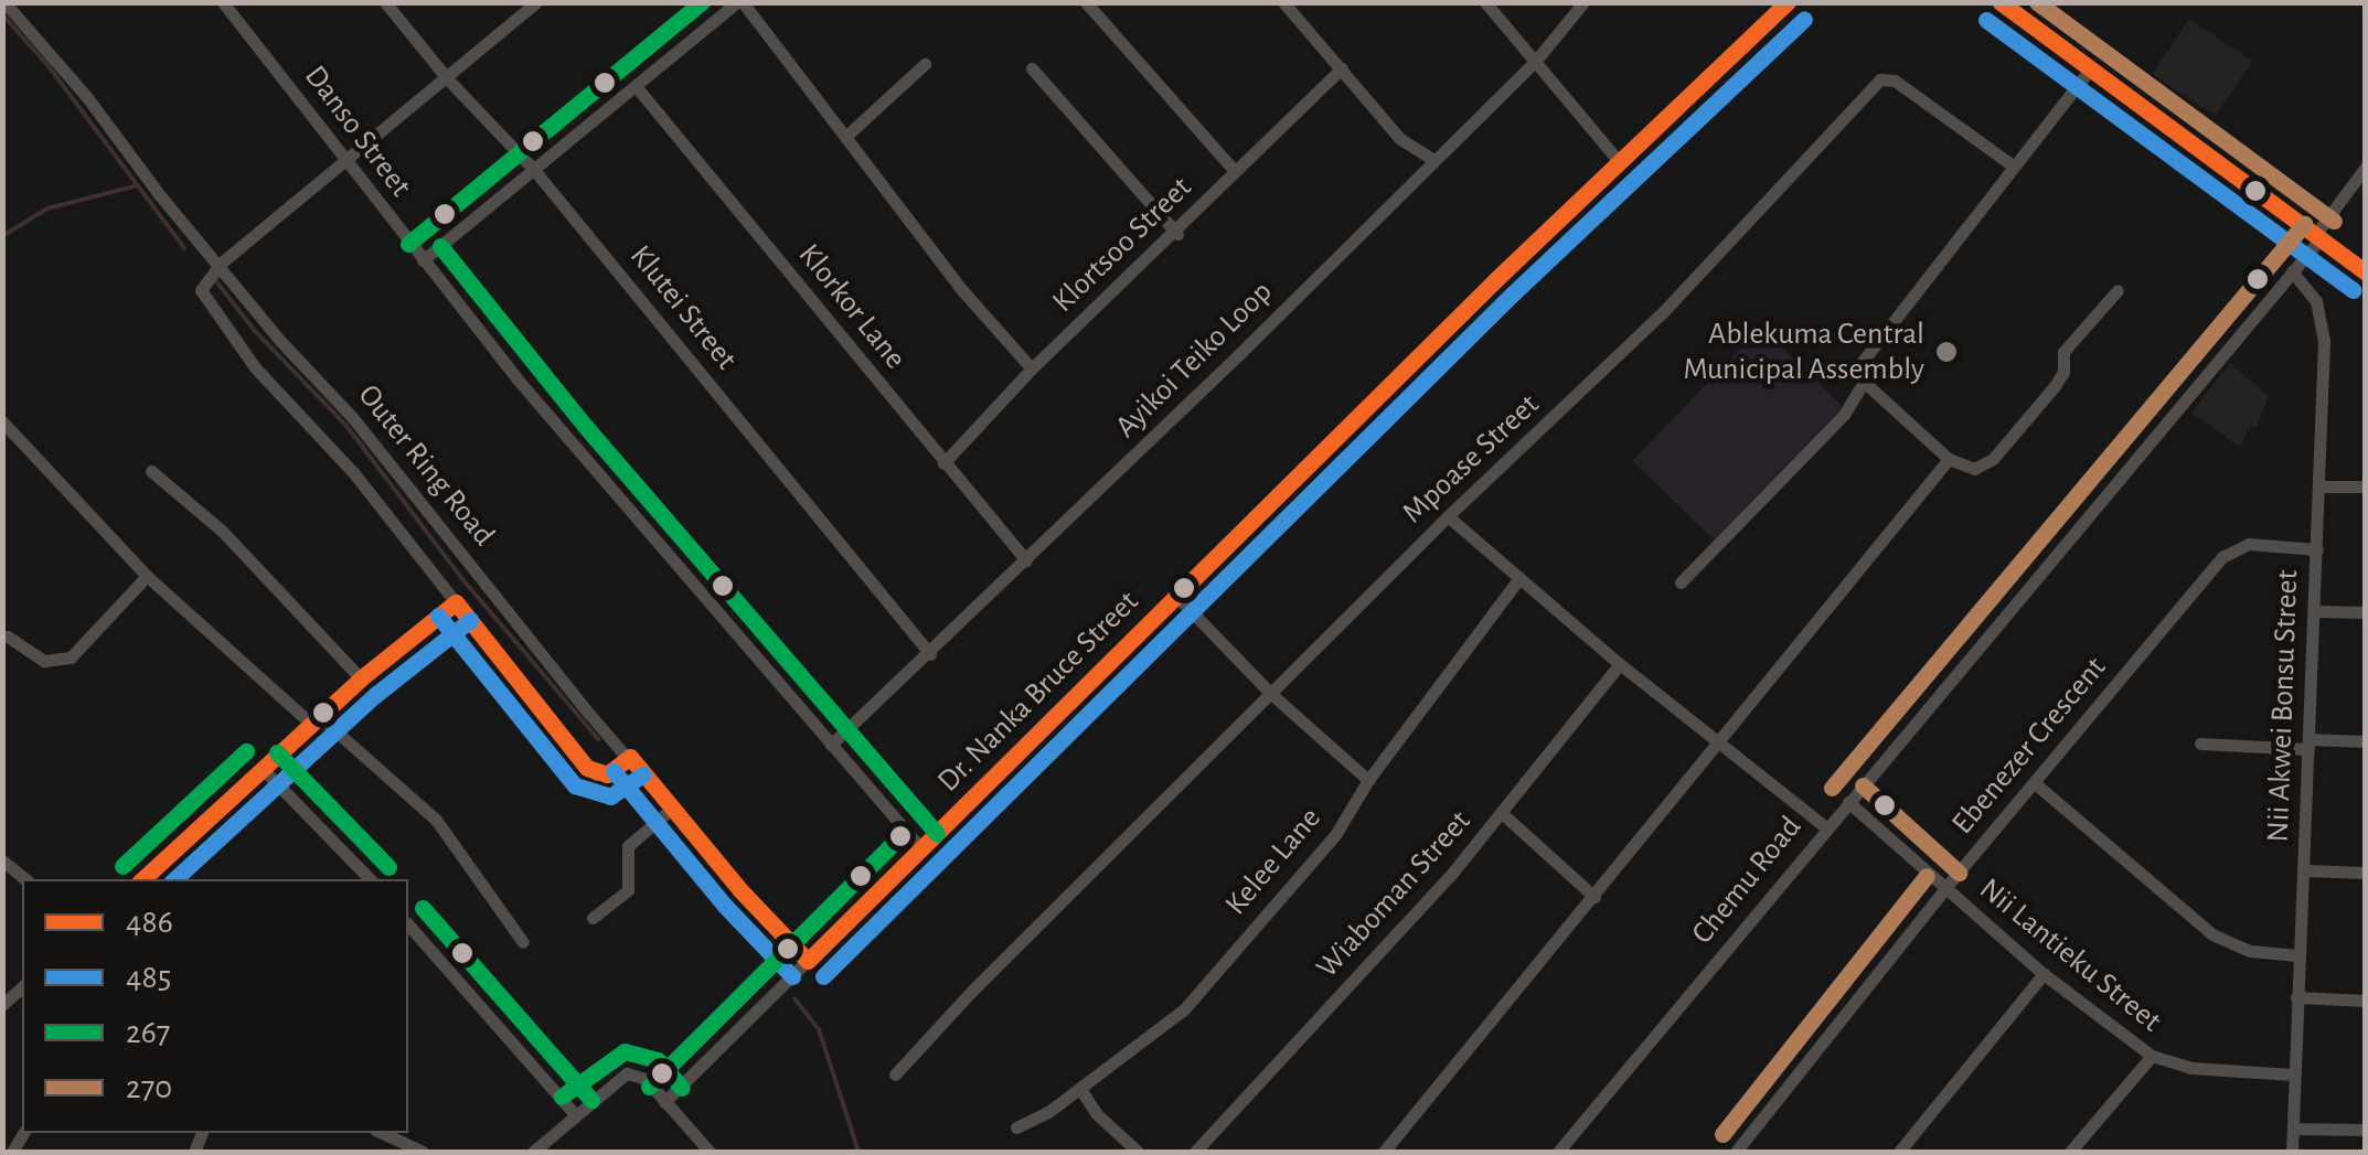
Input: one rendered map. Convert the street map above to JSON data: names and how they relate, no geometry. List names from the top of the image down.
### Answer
{
  "streets": {
    "street": [
      "Danso Street",
      "Klortsoo Street",
      "Klorkor Lane",
      "Klutei Street",
      "Ayikoi Teiko Loop",
      "Mpoase Street",
      "Outer Ring Road",
      "Dr. Nanka Bruce Street",
      "Nii Akwei Bonsu Street",
      "Ebenezer Crescent",
      "Kelee Lane",
      "Chemu Road",
      "Wiaboman Street",
      "Nii Lantieku Street"
    ]
  },
  "crossings": [
    ["Danso Street", "Ayikoi Teiko Loop"],
    ["Danso Street", "Dr. Nanka Bruce Street"],
    ["Klortsoo Street", "Klorkor Lane"],
    ["Klorkor Lane", "Ayikoi Teiko Loop"],
    ["Klutei Street", "Ayikoi Teiko Loop"],
    ["Outer Ring Road", "Dr. Nanka Bruce Street"],
    ["Nii Akwei Bonsu Street", "Ebenezer Crescent"],
    ["Nii Akwei Bonsu Street", "Chemu Road"],
    ["Nii Akwei Bonsu Street", "Nii Lantieku Street"],
    ["Ebenezer Crescent", "Nii Lantieku Street"],
    ["Chemu Road", "Nii Lantieku Street"]
  ],
  "places": ["Ablekuma Central Municipal Assembly"],
  "lines": [
    "transit line 486",
    "transit line 267",
    "transit line 270",
    "transit line 485"
  ],
  "legend": [
    "486",
    "485",
    "267",
    "270"
  ]
}
